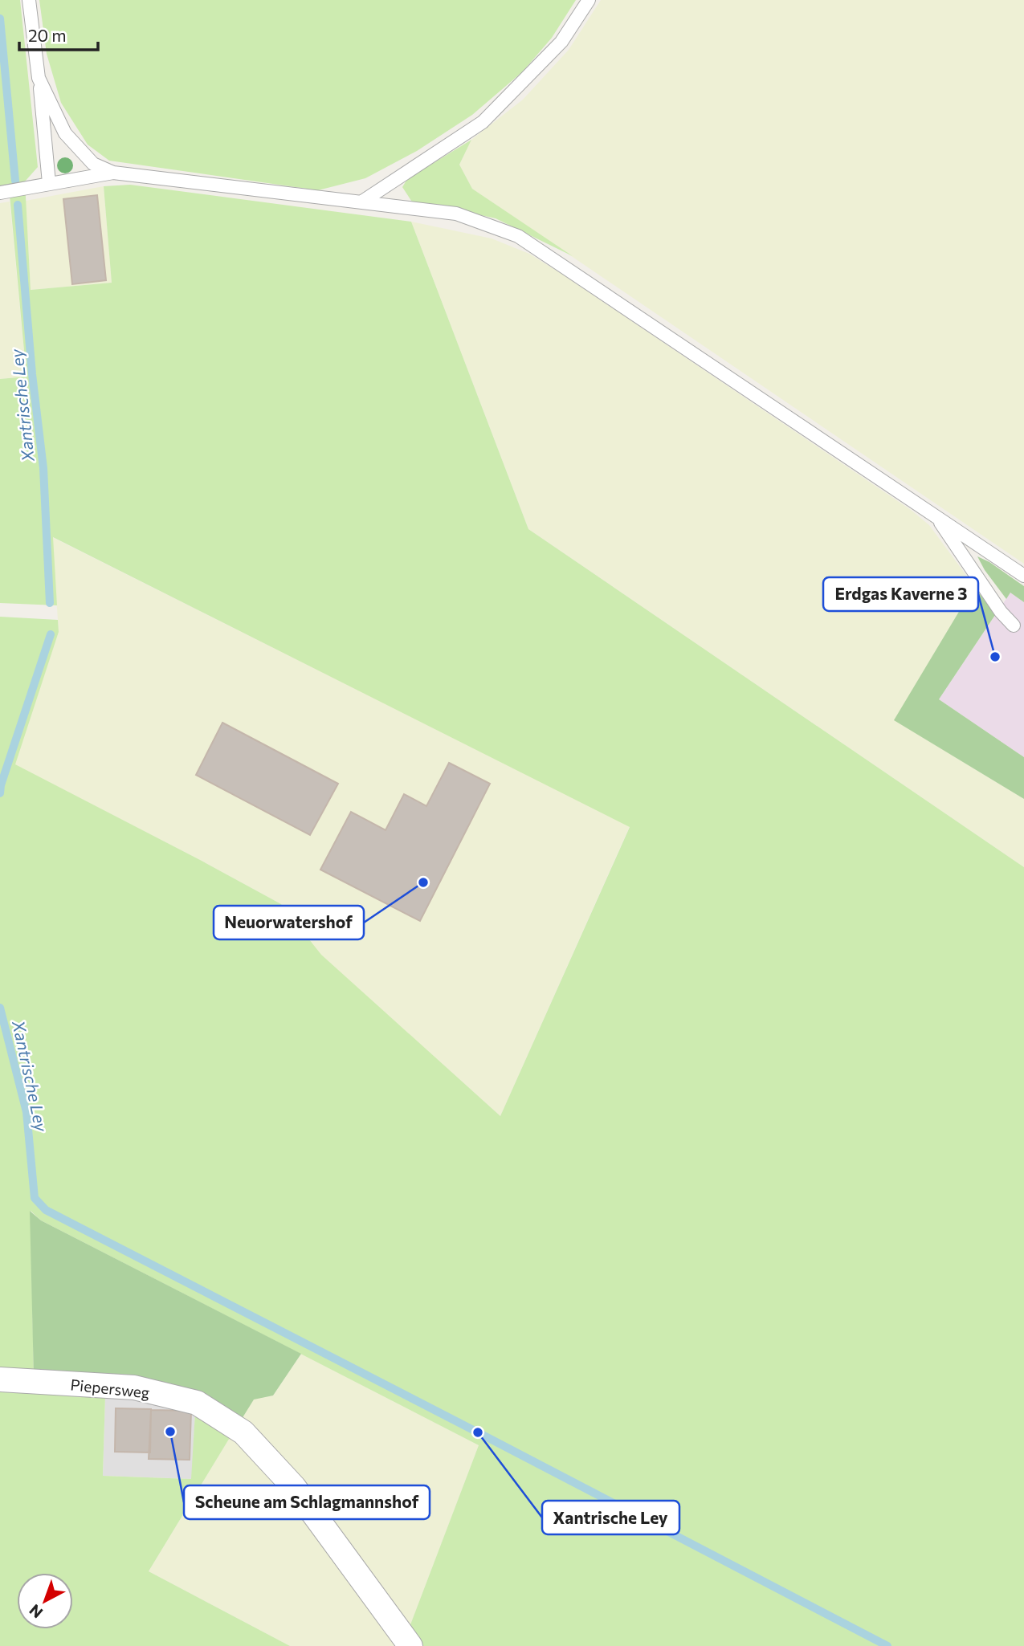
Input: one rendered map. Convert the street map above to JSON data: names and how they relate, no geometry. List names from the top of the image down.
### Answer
{
  "streets": {
    "street": ["Piepersweg"]
  },
  "water": ["Xantrische Ley"],
  "places": [
    "Erdgas Kaverne 3",
    "Neuorwatershof",
    "Scheune am Schlagmannshof",
    "Xantrische Ley"
  ],
  "scale_bar": "20 m",
  "north": "bottom left"
}
